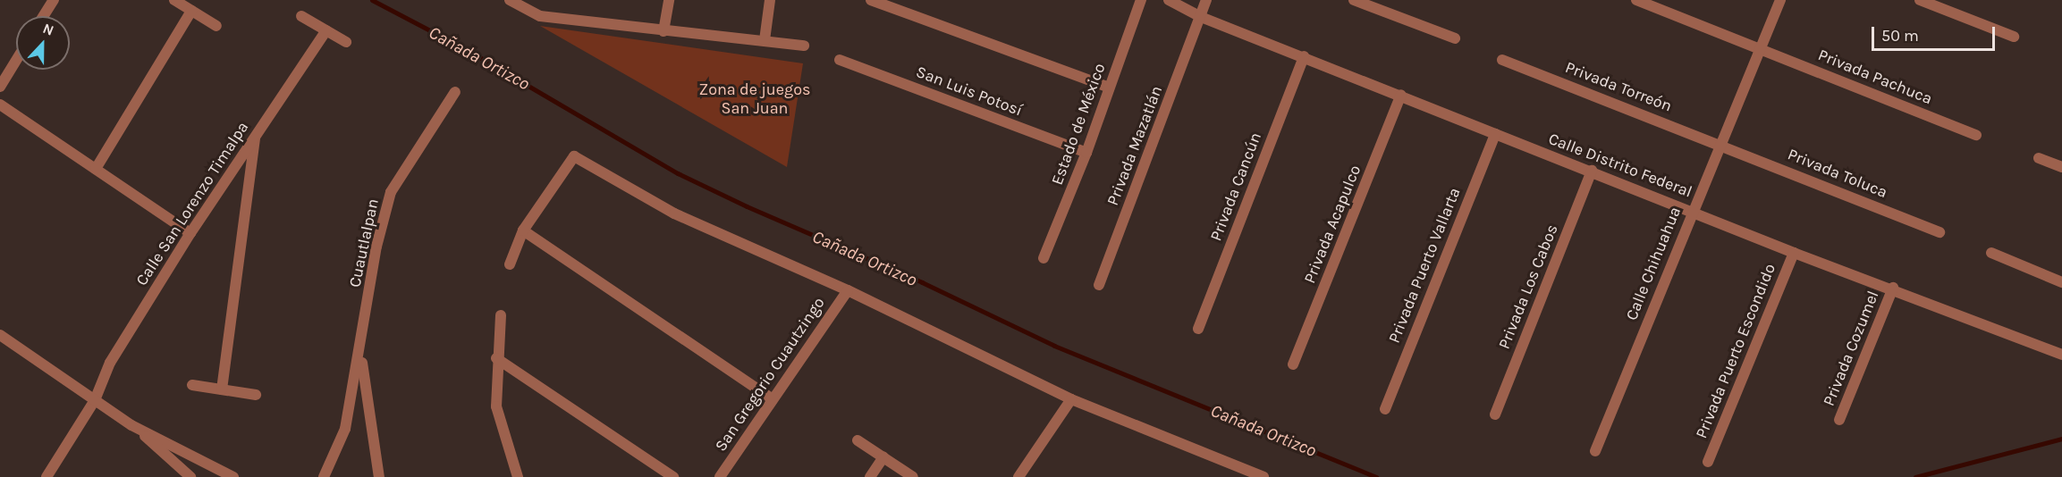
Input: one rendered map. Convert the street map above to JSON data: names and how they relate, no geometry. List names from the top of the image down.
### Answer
{
  "streets": {
    "street": [
      "Privada Pachuca",
      "Privada Torreón",
      "San Luis Potosí",
      "Estado de México",
      "Privada Mazatlán",
      "Calle Distrito Federal",
      "Privada Toluca",
      "Privada Cancún",
      "Calle San Lorenzo Timalpa",
      "Privada Acapulco",
      "Cuautlalpan",
      "Calle Chihuahua",
      "Privada Puerto Vallarta",
      "Privada Los Cabos",
      "Privada Cozumel",
      "Privada Puerto Escondido",
      "San Gregorio Cuautzingo"
    ]
  },
  "crossings": [
    ["Privada Pachuca", "Calle Chihuahua"],
    ["Privada Torreón", "Privada Toluca"],
    ["Privada Torreón", "Calle Chihuahua"],
    ["San Luis Potosí", "Estado de México"],
    ["Privada Mazatlán", "Calle Distrito Federal"],
    ["Calle Distrito Federal", "Privada Cancún"],
    ["Calle Distrito Federal", "Privada Acapulco"],
    ["Calle Distrito Federal", "Calle Chihuahua"],
    ["Calle Distrito Federal", "Privada Puerto Vallarta"],
    ["Calle Distrito Federal", "Privada Los Cabos"],
    ["Calle Distrito Federal", "Privada Cozumel"],
    ["Calle Distrito Federal", "Privada Puerto Escondido"],
    ["Privada Toluca", "Calle Chihuahua"]
  ],
  "water": ["Cañada Ortizco"],
  "parks": ["Zona de juegos San Juan"],
  "scale_bar": "50 m",
  "north": "top"
}
